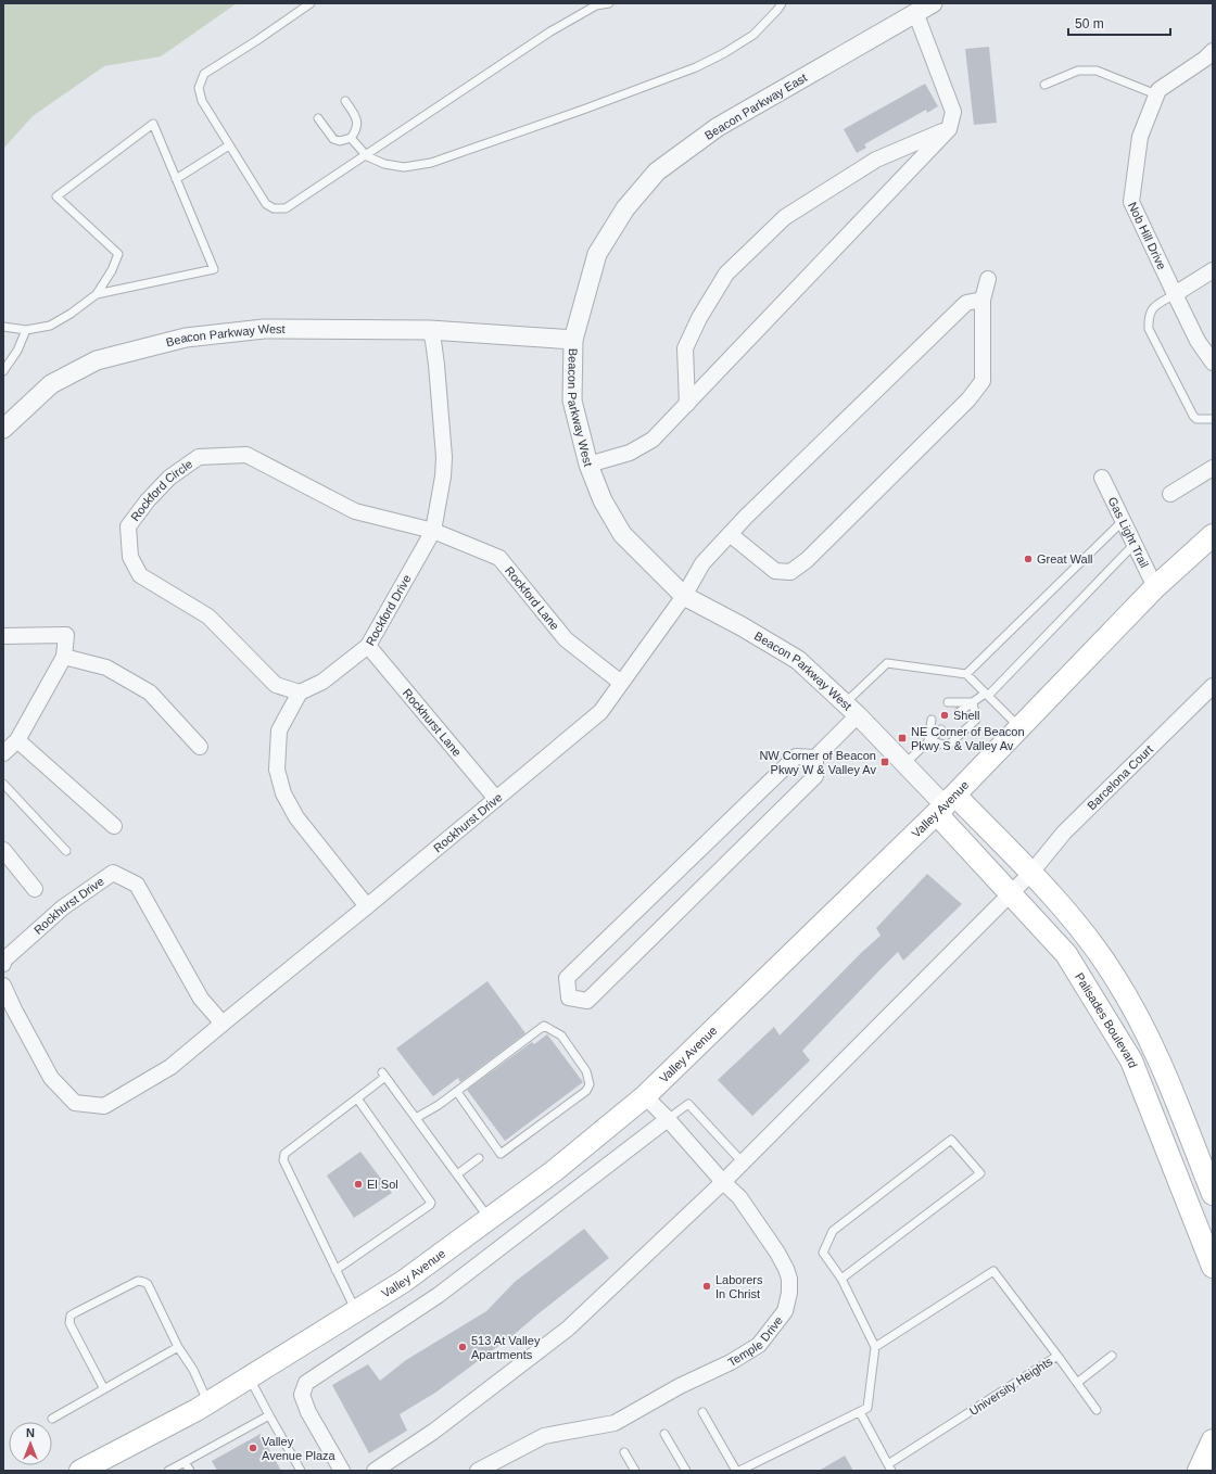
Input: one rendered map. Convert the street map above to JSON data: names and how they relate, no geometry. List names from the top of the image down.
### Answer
{
  "streets": {
    "main road": ["Valley Avenue", "Palisades Boulevard"],
    "street": [
      "Beacon Parkway East",
      "Nob Hill Drive",
      "Beacon Parkway West",
      "Rockford Circle",
      "Gas Light Trail",
      "Rockford Lane",
      "Rockford Drive",
      "Rockhurst Lane",
      "Barcelona Court",
      "Rockhurst Drive",
      "Temple Drive"
    ],
    "lane": ["University Heights"]
  },
  "crossings": [
    ["Beacon Parkway East", "Beacon Parkway West"],
    ["Beacon Parkway West", "Rockford Drive"],
    ["Beacon Parkway West", "Valley Avenue"],
    ["Beacon Parkway West", "Rockhurst Drive"],
    ["Beacon Parkway West", "Palisades Boulevard"],
    ["Rockford Circle", "Rockford Lane"],
    ["Rockford Circle", "Rockford Drive"],
    ["Gas Light Trail", "Valley Avenue"],
    ["Rockford Lane", "Rockford Drive"],
    ["Rockford Lane", "Rockhurst Drive"],
    ["Rockford Drive", "Rockhurst Lane"],
    ["Rockhurst Lane", "Rockhurst Drive"],
    ["Barcelona Court", "Palisades Boulevard"],
    ["Barcelona Court", "Temple Drive"],
    ["Valley Avenue", "Palisades Boulevard"],
    ["Valley Avenue", "Temple Drive"]
  ],
  "places": {
    "other": [
      "Great Wall",
      "Shell",
      "El Sol",
      "Laborers In Christ",
      "513 At Valley Apartments",
      "Valley Avenue Plaza"
    ],
    "transit": ["NE Corner of Beacon Pkwy S & Valley Av", "NW Corner of Beacon Pkwy W & Valley Av"]
  },
  "scale_bar": "50 m",
  "north": "top"
}
